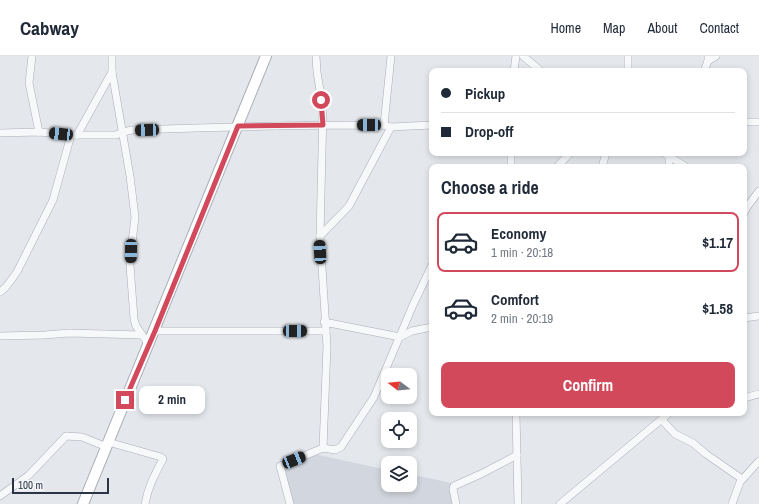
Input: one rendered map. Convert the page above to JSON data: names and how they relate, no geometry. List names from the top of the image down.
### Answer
{
  "scale_bar": "100 m",
  "north": "left",
  "page": {
    "header": "Cabway",
    "nav": [
      "Home",
      "Map",
      "About",
      "Contact"
    ],
    "banner": ["Pickup", "Drop-off"],
    "heading": "Choose a ride",
    "list": [
      {
        "name": "Economy",
        "note": "1 min · 20:18",
        "value": "$1.17"
      },
      {
        "name": "Comfort",
        "note": "2 min · 20:19",
        "value": "$1.58"
      }
    ],
    "buttons": "Confirm",
    "bubble": "2 min",
    "scale": "100 m"
  }
}
